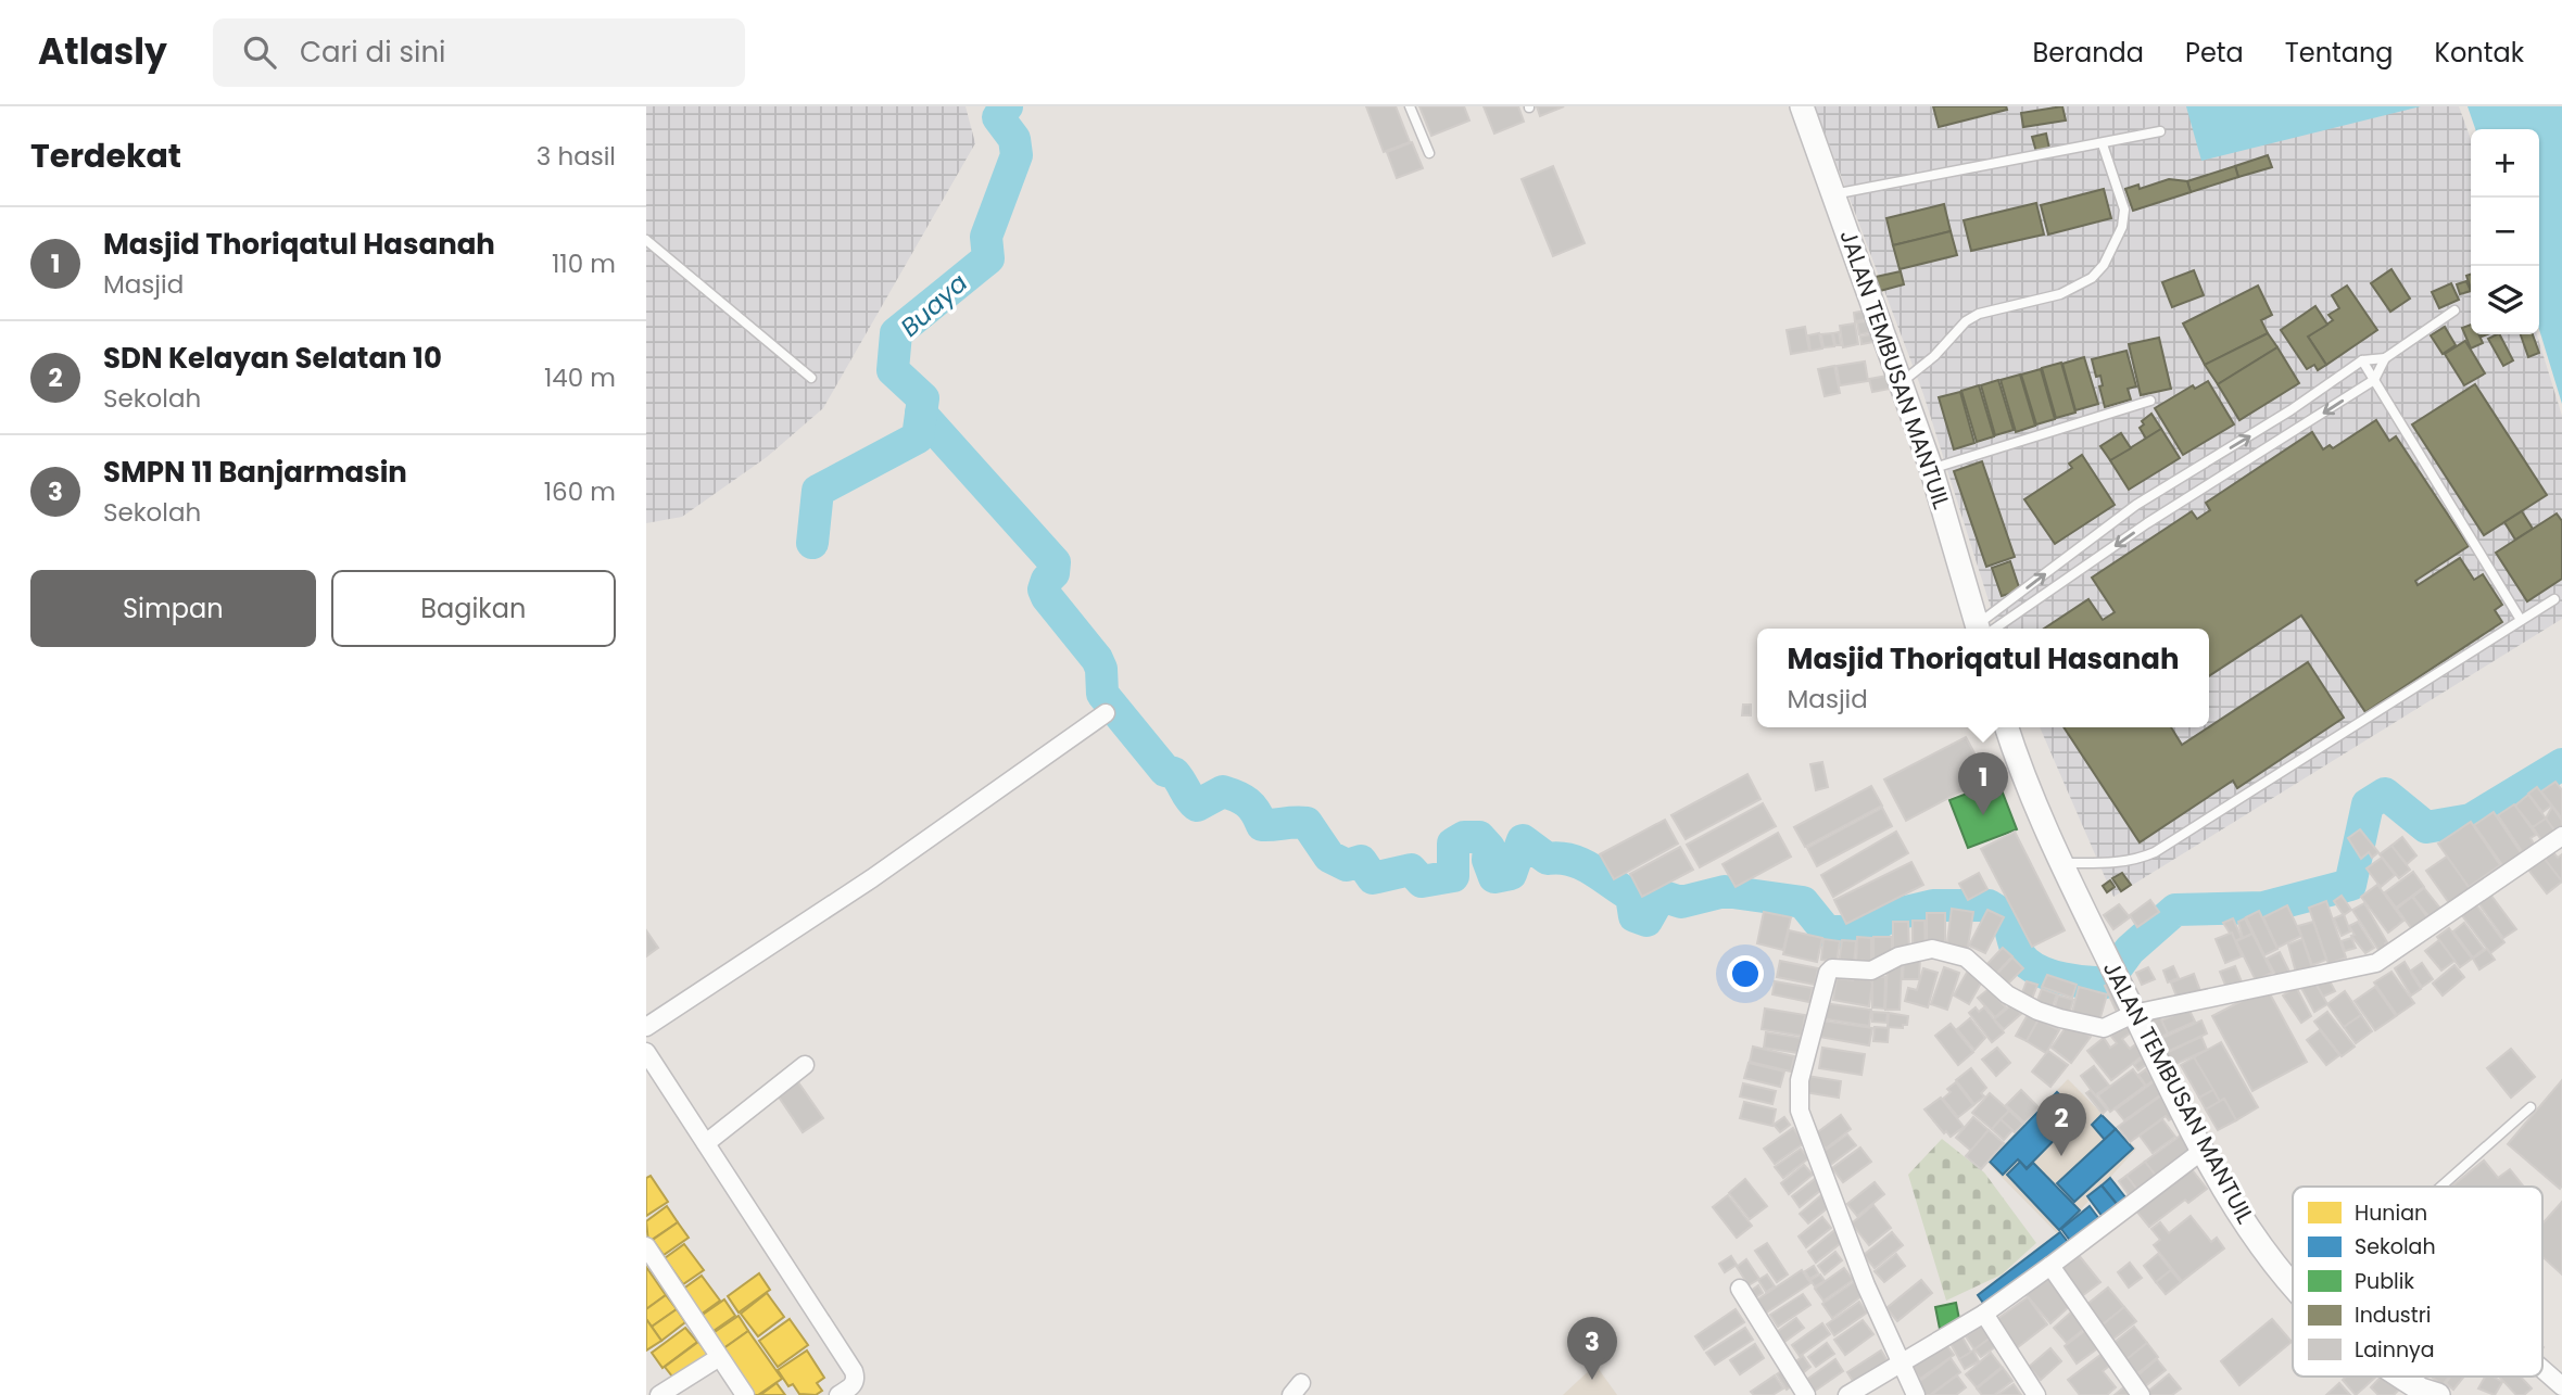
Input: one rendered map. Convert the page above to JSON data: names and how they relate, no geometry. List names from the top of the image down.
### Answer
{
  "streets": {
    "street": ["JALAN TEMBUSAN MANTUIL"]
  },
  "water": ["Buaya"],
  "legend": [
    "Hunian",
    "Sekolah",
    "Publik",
    "Industri",
    "Lainnya"
  ],
  "page": {
    "header": "Atlasly",
    "search": "Cari di sini",
    "nav": [
      "Beranda",
      "Peta",
      "Tentang",
      "Kontak"
    ],
    "heading": ["Terdekat", "3 hasil"],
    "map_buttons": ["+", "−"],
    "list": [
      {
        "mark": "1",
        "name": "Masjid Thoriqatul Hasanah",
        "note": "Masjid",
        "value": "110 m"
      },
      {
        "mark": "2",
        "name": "SDN Kelayan Selatan 10",
        "note": "Sekolah",
        "value": "140 m"
      },
      {
        "mark": "3",
        "name": "SMPN 11 Banjarmasin",
        "note": "Sekolah",
        "value": "160 m"
      }
    ],
    "buttons": ["Simpan", "Bagikan"],
    "popup": ["Masjid Thoriqatul Hasanah", "Masjid"],
    "pins": ["1", "2", "3"]
  }
}
